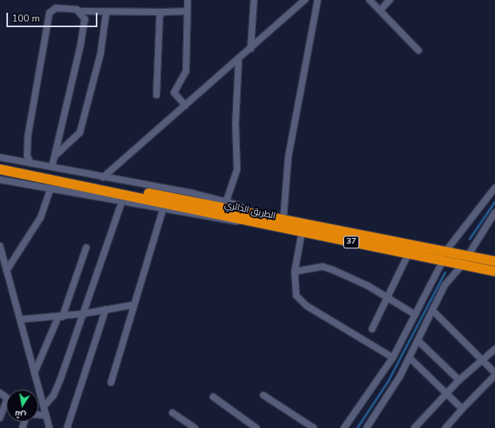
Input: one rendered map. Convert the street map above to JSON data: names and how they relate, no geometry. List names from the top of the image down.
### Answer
{
  "streets": {
    "highway": ["الطريق الدائري", "37"]
  },
  "scale_bar": "100 m",
  "north": "bottom"
}
